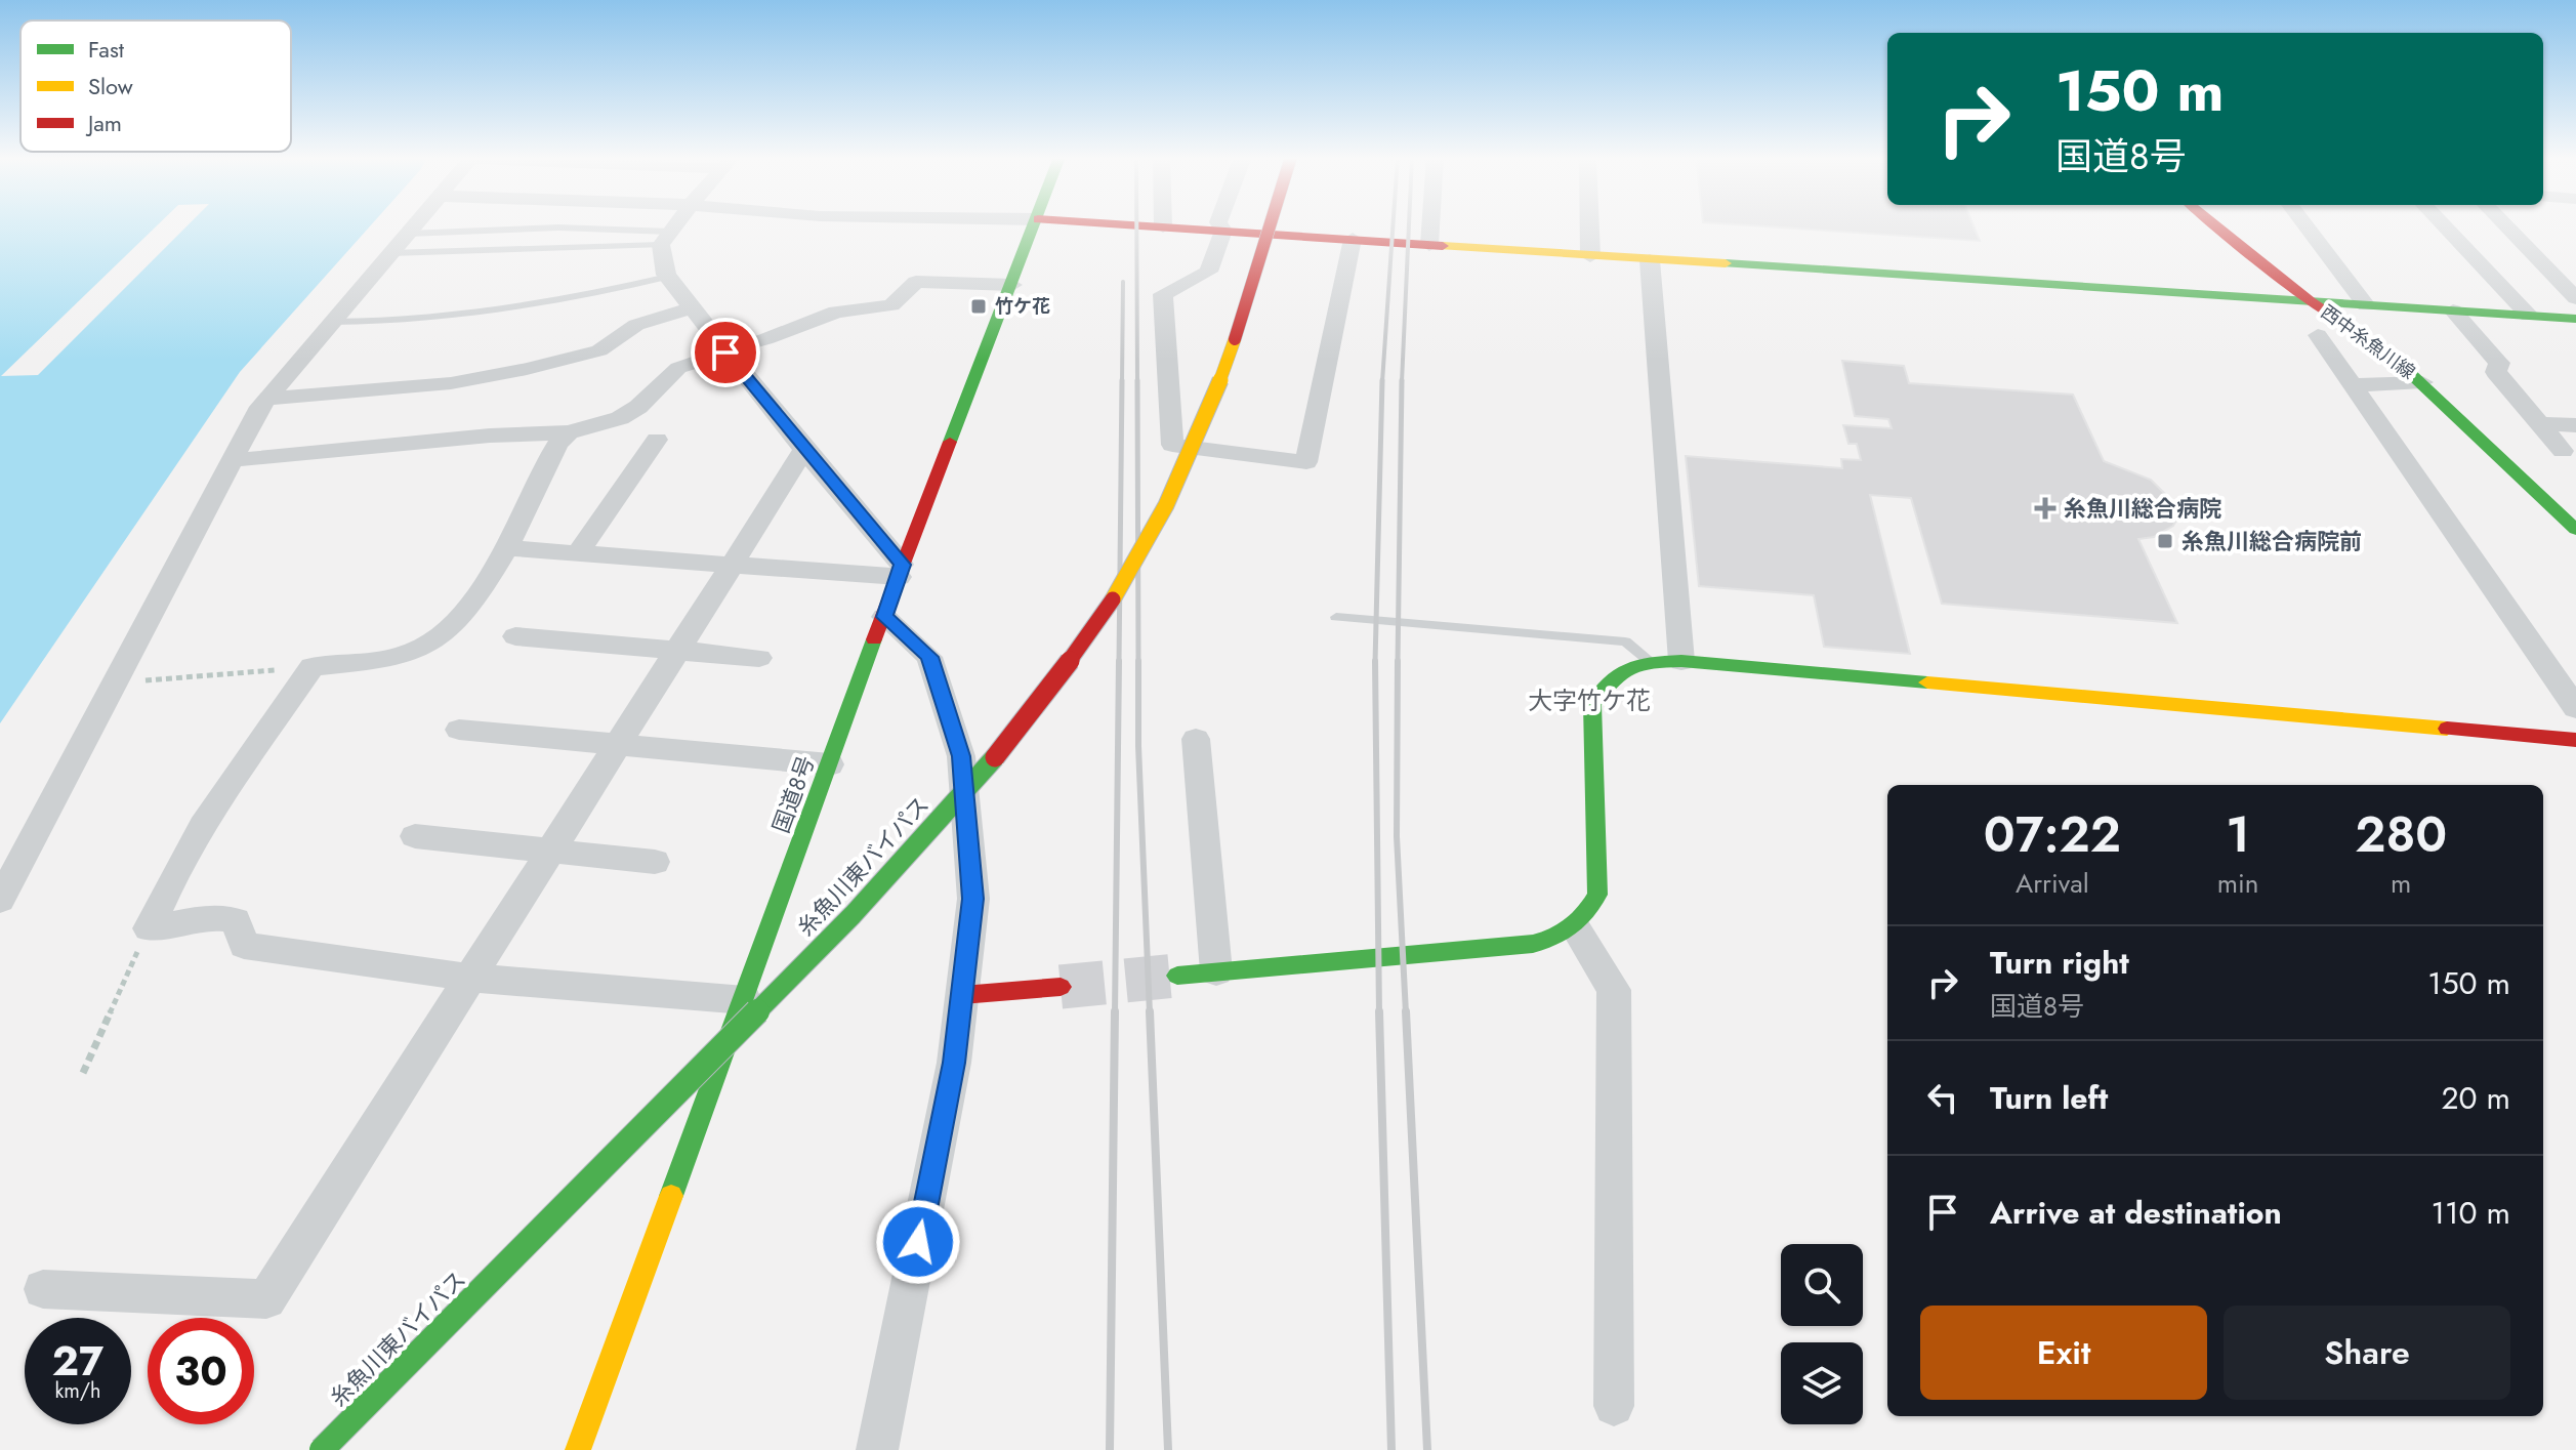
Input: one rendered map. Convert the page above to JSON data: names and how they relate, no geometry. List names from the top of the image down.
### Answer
{
  "streets": {
    "main road": ["西中糸魚川線", "国道8号", "糸魚川東バイパス"]
  },
  "districts": ["大字竹ケ花"],
  "places": {
    "transit": ["竹ケ花", "糸魚川総合病院前"],
    "health": ["糸魚川総合病院"]
  },
  "legend": ["Fast", "Slow", "Jam"],
  "page": {
    "turn": ["150 m", "国道8号"],
    "eta": [
      "07:22",
      "Arrival",
      "1",
      "min",
      "280",
      "m"
    ],
    "list": [
      {
        "name": "Turn right",
        "note": "国道8号",
        "value": "150 m"
      },
      {
        "name": "Turn left",
        "value": "20 m"
      },
      {
        "name": "Arrive at destination",
        "value": "110 m"
      }
    ],
    "buttons": ["Exit", "Share"],
    "speed": "27 km/h",
    "limit": "30"
  }
}
